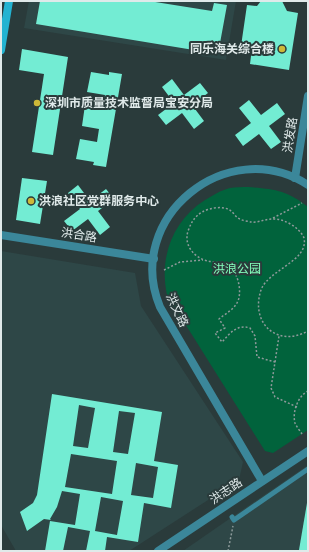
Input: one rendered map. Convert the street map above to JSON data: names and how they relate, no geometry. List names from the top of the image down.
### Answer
{
  "streets": {
    "street": [
      "洪发路",
      "洪合路",
      "洪文路",
      "洪志路"
    ]
  },
  "crossings": [
    ["洪发路", "洪文路"],
    ["洪合路", "洪文路"],
    ["洪文路", "洪志路"]
  ],
  "parks": ["洪浪公园"],
  "places": ["同乐海关综合楼", "深圳市质量技术监督局宝安分局", "洪浪社区党群服务中心"]
}
